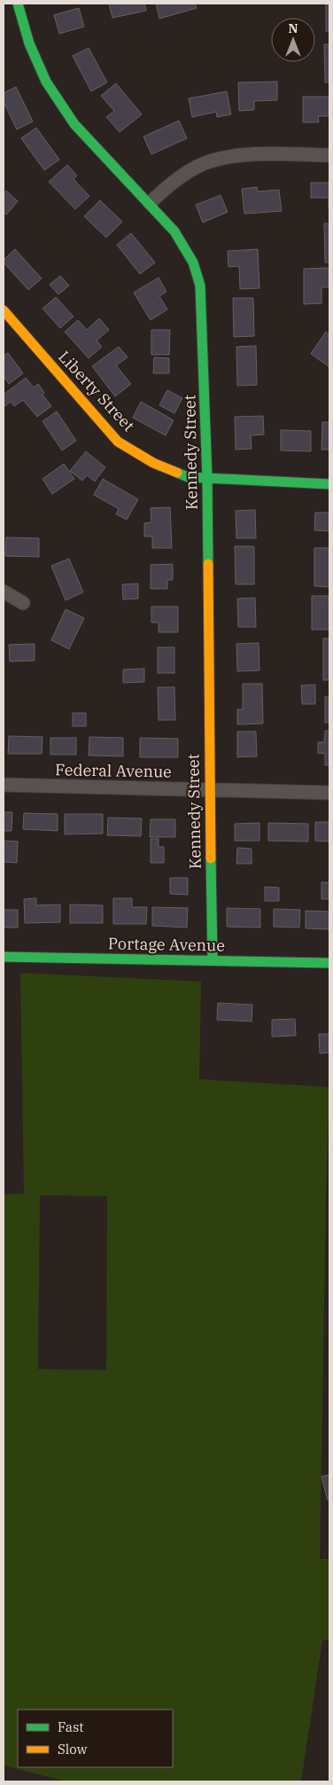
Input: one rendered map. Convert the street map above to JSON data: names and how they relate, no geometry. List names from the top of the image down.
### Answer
{
  "streets": {
    "street": [
      "Liberty Street",
      "Kennedy Street",
      "Federal Avenue",
      "Portage Avenue"
    ]
  },
  "crossings": [
    ["Liberty Street", "Kennedy Street"],
    ["Kennedy Street", "Federal Avenue"],
    ["Kennedy Street", "Portage Avenue"]
  ],
  "legend": ["Fast", "Slow"],
  "north": "top"
}
